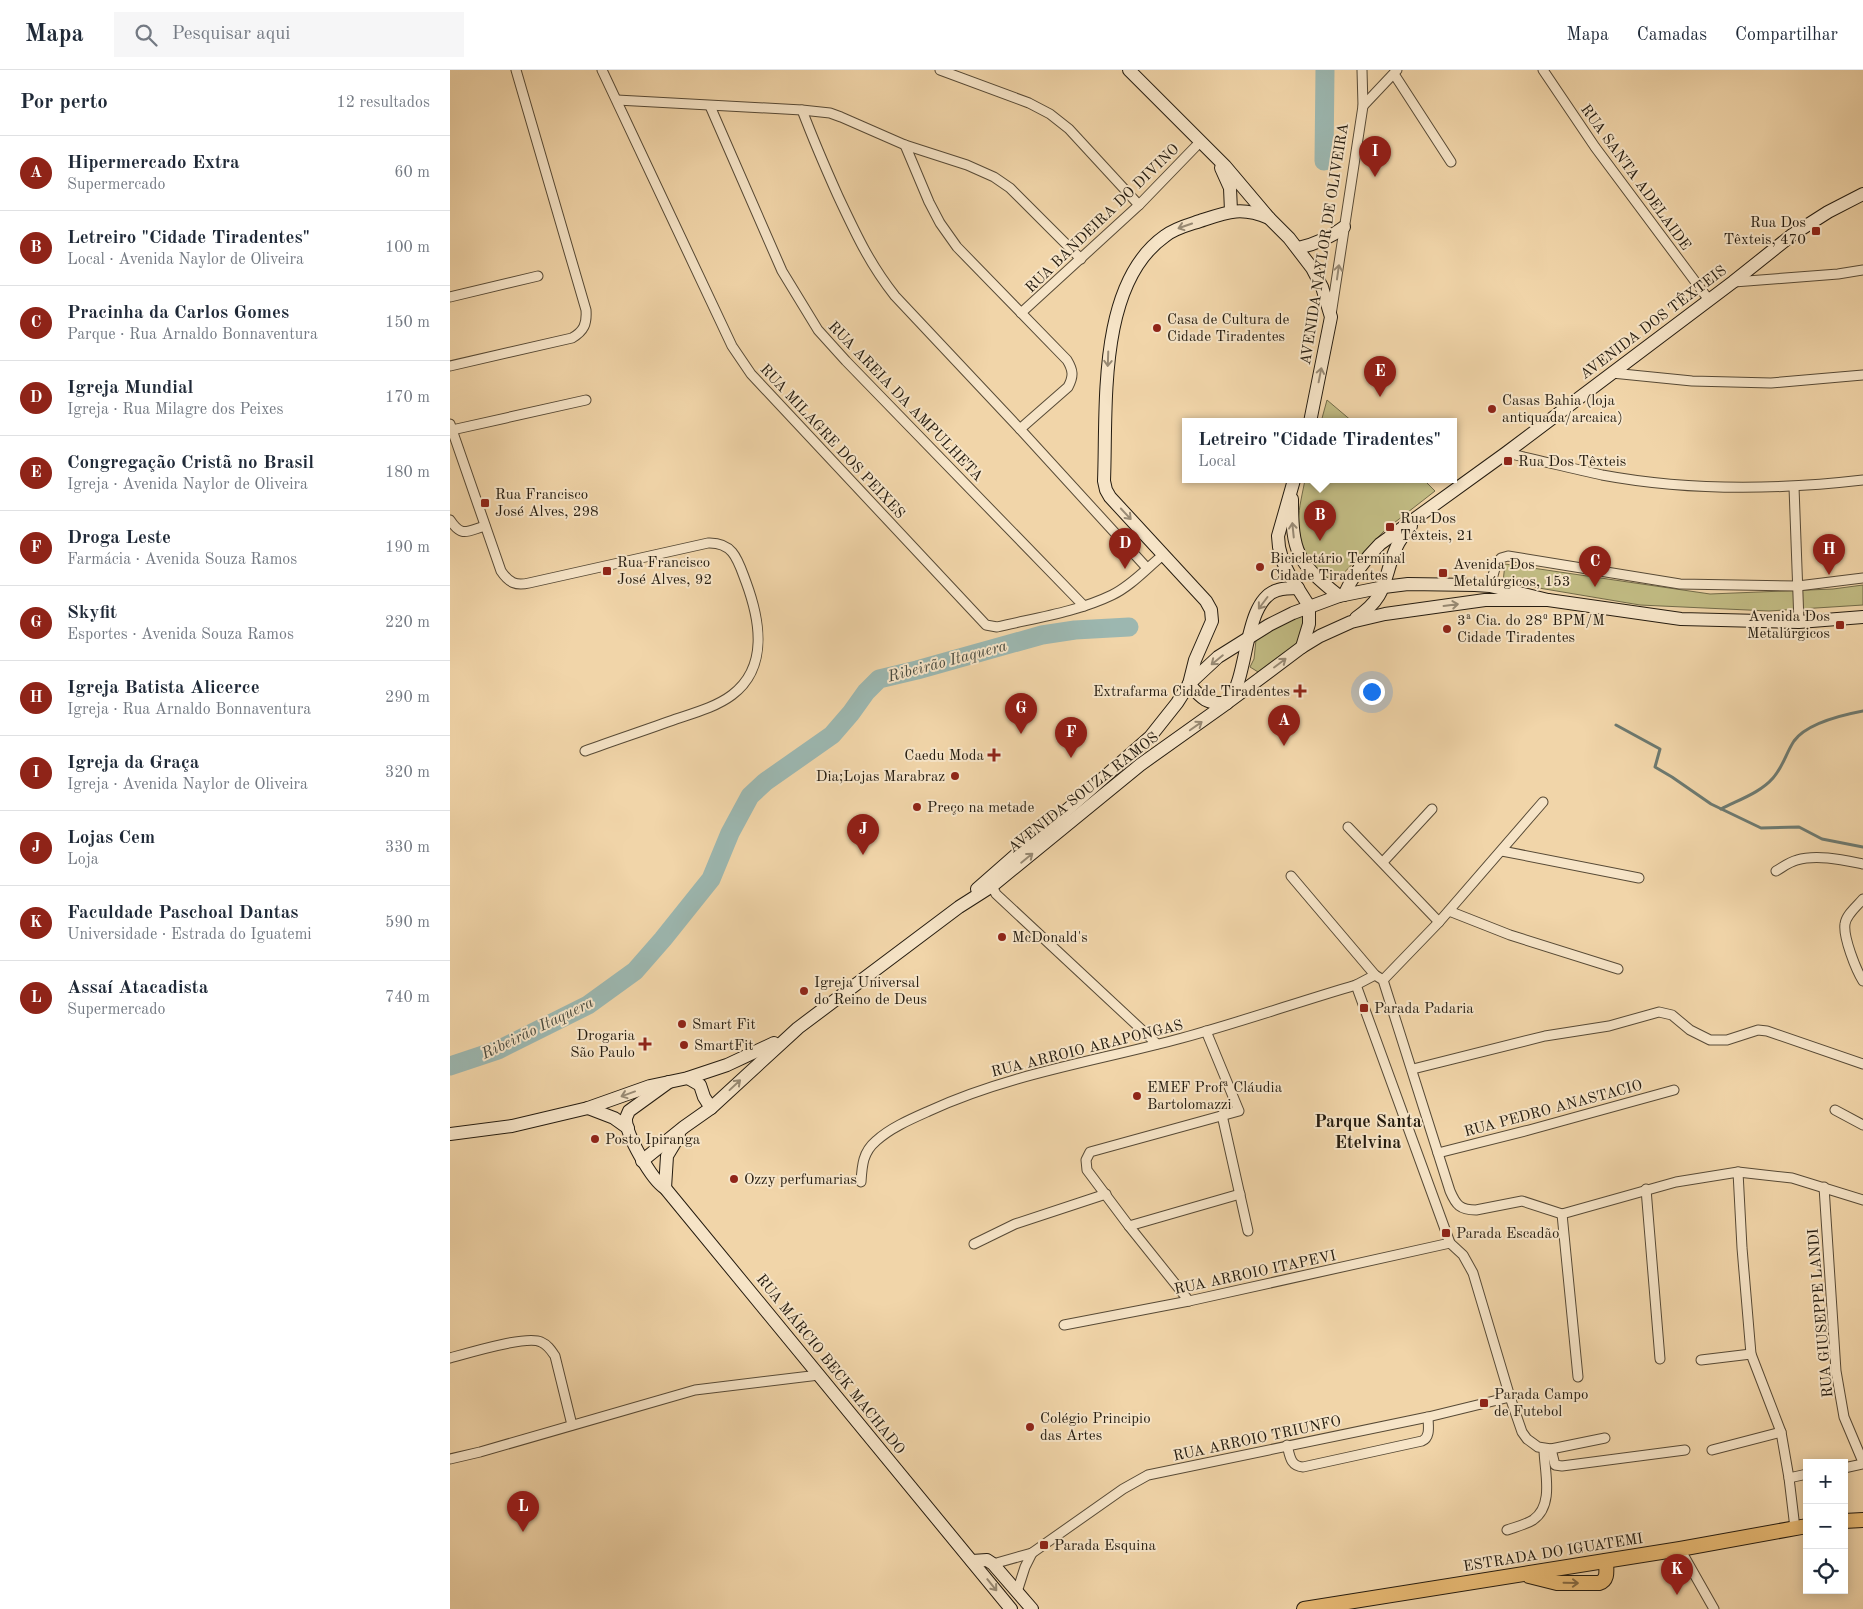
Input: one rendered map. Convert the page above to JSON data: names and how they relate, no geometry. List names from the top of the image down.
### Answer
{
  "streets": {
    "main road": [
      "AVENIDA NAYLOR DE OLIVEIRA",
      "AVENIDA DOS TÊXTEIS",
      "AVENIDA SOUZA RAMOS",
      "RUA MÁRCIO BECK MACHADO",
      "ESTRADA DO IGUATEMI"
    ],
    "street": [
      "RUA SANTA ADELAIDE",
      "RUA BANDEIRA DO DIVINO",
      "RUA AREIA DA AMPULHETA",
      "RUA MILAGRE DOS PEIXES",
      "RUA ARROIO ARAPONGAS",
      "RUA PEDRO ANASTACIO",
      "RUA ARROIO ITAPEVI",
      "RUA GIUSEPPE LANDI",
      "RUA ARROIO TRIUNFO"
    ]
  },
  "crossings": [
    ["RUA SANTA ADELAIDE", "AVENIDA DOS TÊXTEIS"],
    ["RUA AREIA DA AMPULHETA", "RUA MILAGRE DOS PEIXES"],
    ["AVENIDA SOUZA RAMOS", "RUA MÁRCIO BECK MACHADO"]
  ],
  "one_way": ["AVENIDA NAYLOR DE OLIVEIRA"],
  "districts": ["Parque Santa Etelvina"],
  "water": ["Ribeirão Itaquera"],
  "places": {
    "transit": [
      "Rua Dos Têxteis, 470",
      "Rua Dos Têxteis",
      "Rua Francisco José Alves, 298",
      "Rua Dos Têxteis, 21",
      "Rua Francisco José Alves, 92",
      "Avenida Dos Metalúrgicos, 153",
      "Avenida Dos Metalúrgicos",
      "Parada Padaria",
      "Parada Escadão",
      "Parada Campo de Futebol",
      "Parada Esquina"
    ],
    "other": [
      "Casa de Cultura de Cidade Tiradentes",
      "Casas Bahia (loja antiquada/arcaica)",
      "Bicicletário Terminal Cidade Tiradentes",
      "3ª Cia. do 28º BPM/M Cidade Tiradentes",
      "Dia;Lojas Marabraz",
      "Preço na metade",
      "McDonald's",
      "Igreja Universal do Reino de Deus",
      "Smart Fit",
      "SmartFit",
      "EMEF Profª Cláudia Bartolomazzi",
      "Posto Ipiranga",
      "Ozzy perfumarias",
      "Colégio Principio das Artes"
    ],
    "health": ["Extrafarma Cidade Tiradentes", "Caedu Moda", "Drogaria São Paulo"]
  },
  "page": {
    "header": "Mapa",
    "search": "Pesquisar aqui",
    "nav": ["Mapa", "Camadas", "Compartilhar"],
    "heading": ["Por perto", "12 resultados"],
    "list": [
      {
        "mark": "A",
        "name": "Hipermercado Extra",
        "note": "Supermercado",
        "value": "60 m"
      },
      {
        "mark": "B",
        "name": "Letreiro \"Cidade Tiradentes\"",
        "note": "Local · Avenida Naylor de Oliveira",
        "value": "100 m"
      },
      {
        "mark": "C",
        "name": "Pracinha da Carlos Gomes",
        "note": "Parque · Rua Arnaldo Bonnaventura",
        "value": "150 m"
      },
      {
        "mark": "D",
        "name": "Igreja Mundial",
        "note": "Igreja · Rua Milagre dos Peixes",
        "value": "170 m"
      },
      {
        "mark": "E",
        "name": "Congregação Cristã no Brasil",
        "note": "Igreja · Avenida Naylor de Oliveira",
        "value": "180 m"
      },
      {
        "mark": "F",
        "name": "Droga Leste",
        "note": "Farmácia · Avenida Souza Ramos",
        "value": "190 m"
      },
      {
        "mark": "G",
        "name": "Skyfit",
        "note": "Esportes · Avenida Souza Ramos",
        "value": "220 m"
      },
      {
        "mark": "H",
        "name": "Igreja Batista Alicerce",
        "note": "Igreja · Rua Arnaldo Bonnaventura",
        "value": "290 m"
      },
      {
        "mark": "I",
        "name": "Igreja da Graça",
        "note": "Igreja · Avenida Naylor de Oliveira",
        "value": "320 m"
      },
      {
        "mark": "J",
        "name": "Lojas Cem",
        "note": "Loja",
        "value": "330 m"
      },
      {
        "mark": "K",
        "name": "Faculdade Paschoal Dantas",
        "note": "Universidade · Estrada do Iguatemi",
        "value": "590 m"
      },
      {
        "mark": "L",
        "name": "Assaí Atacadista",
        "note": "Supermercado",
        "value": "740 m"
      }
    ],
    "pins": [
      "I",
      "E",
      "B",
      "D",
      "H",
      "C",
      "G",
      "A",
      "F",
      "J",
      "L",
      "K"
    ],
    "popup": ["Letreiro \"Cidade Tiradentes\"", "Local"],
    "map_buttons": ["+", "−"]
  }
}
